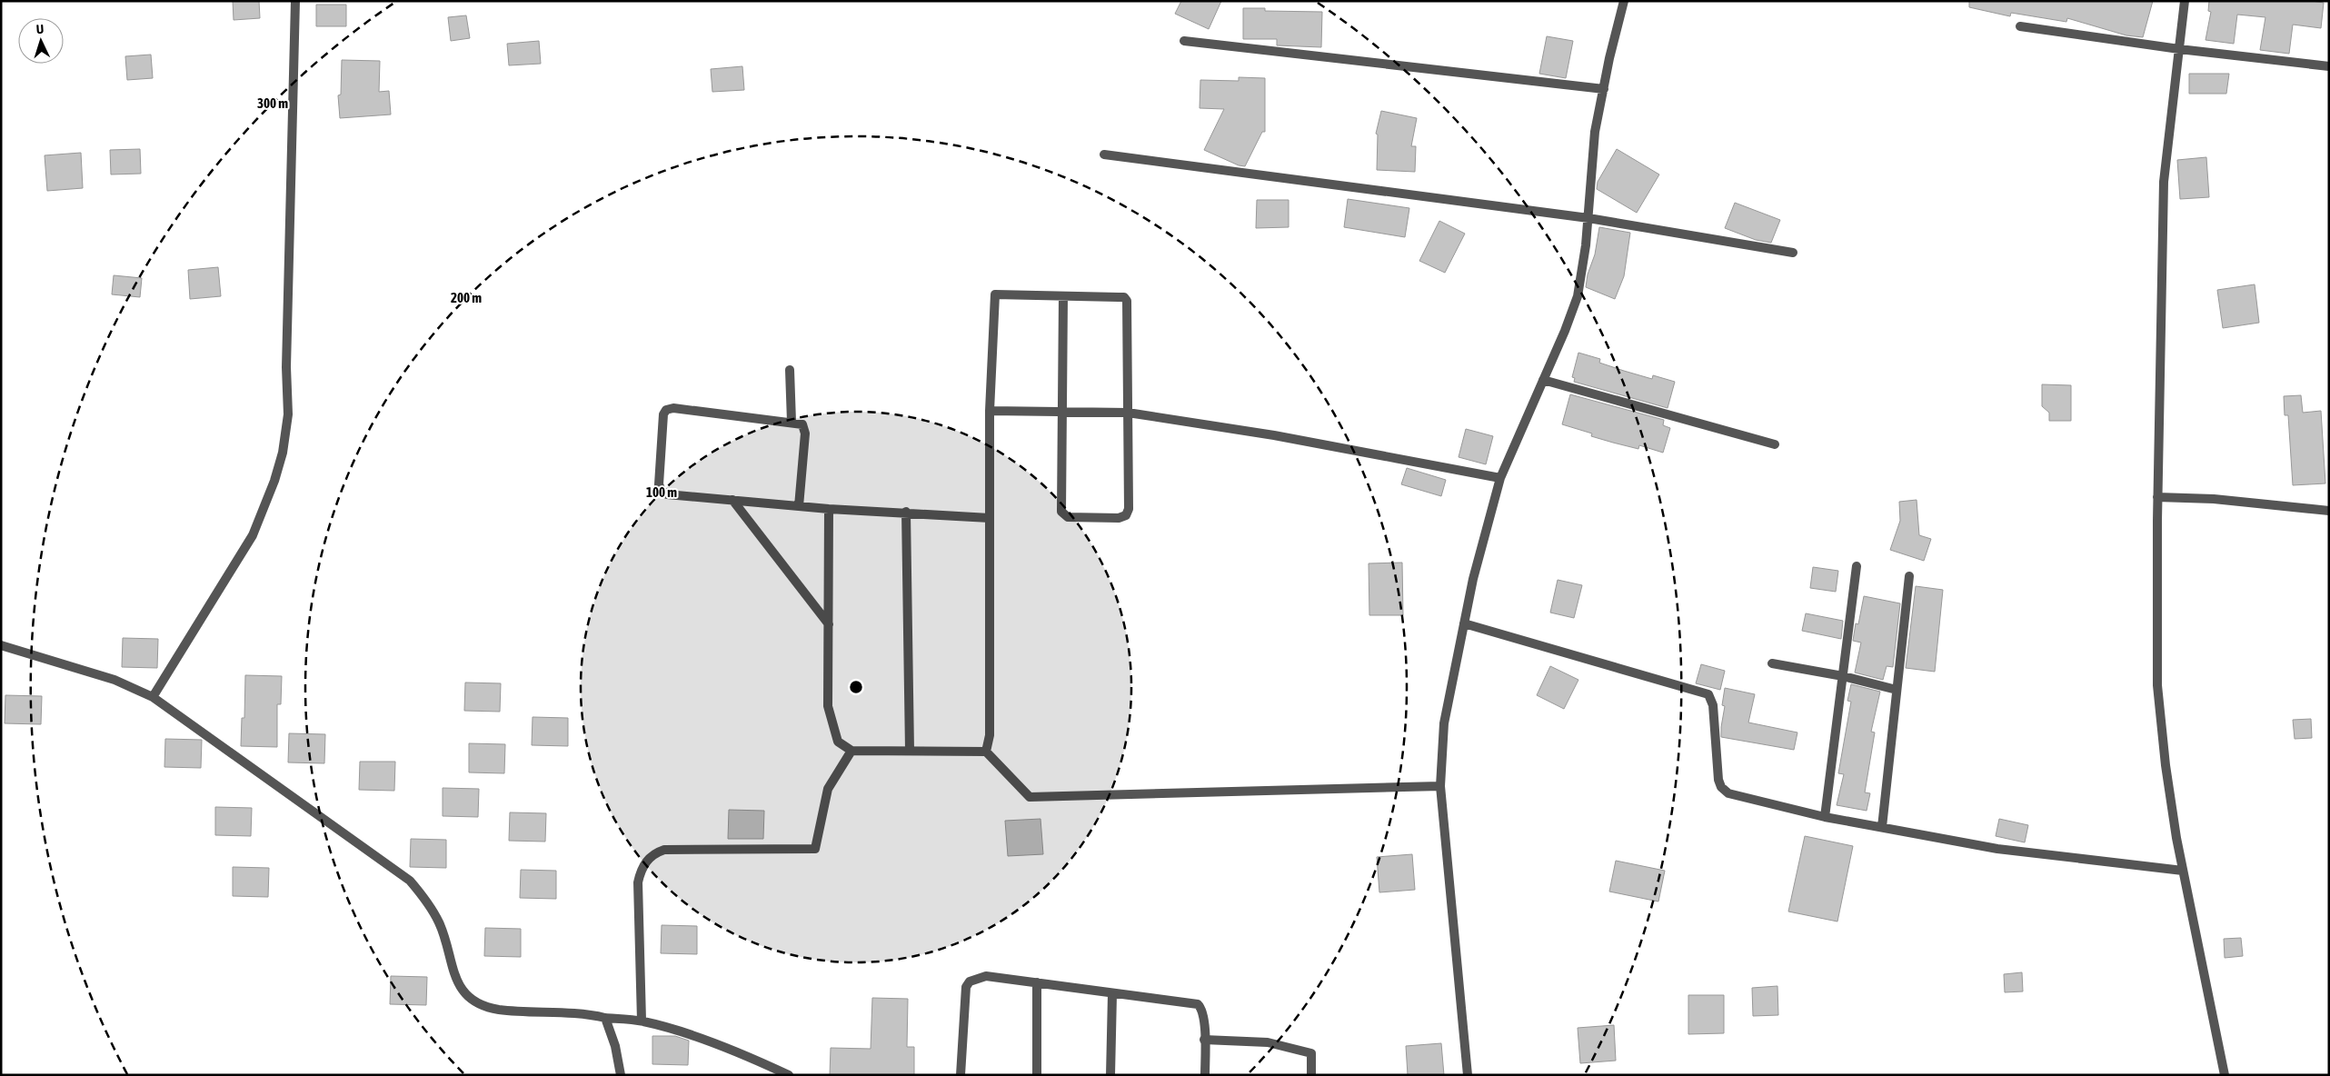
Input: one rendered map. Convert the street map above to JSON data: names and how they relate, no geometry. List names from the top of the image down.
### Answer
{
  "north": "top",
  "rings": ["300 m", "200 m", "100 m"]
}
